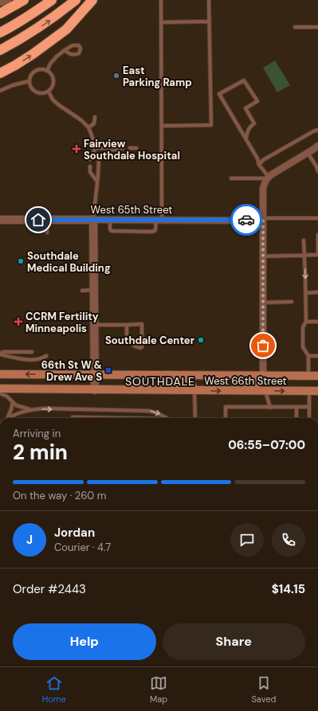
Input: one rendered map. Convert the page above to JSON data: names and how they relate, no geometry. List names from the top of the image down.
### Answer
{
  "streets": {
    "main road": ["West 66th Street"],
    "street": ["West 65th Street"]
  },
  "districts": ["SOUTHDALE"],
  "places": {
    "other": ["East Parking Ramp", "Southdale Medical Building", "Southdale Center"],
    "health": ["Fairview Southdale Hospital", "CCRM Fertility Minneapolis"],
    "transit": ["66th St W & Drew Ave S"]
  },
  "page": {
    "heading": ["2 min", "Arriving in", "06:55–07:00"],
    "panel": [
      "Jordan",
      "Courier · 4.7",
      "Order #2443",
      "$14.15"
    ],
    "bar": "On the way · 260 m",
    "round": "J",
    "buttons": ["Help", "Share"],
    "tabs": ["Home", "Map", "Saved"]
  }
}
